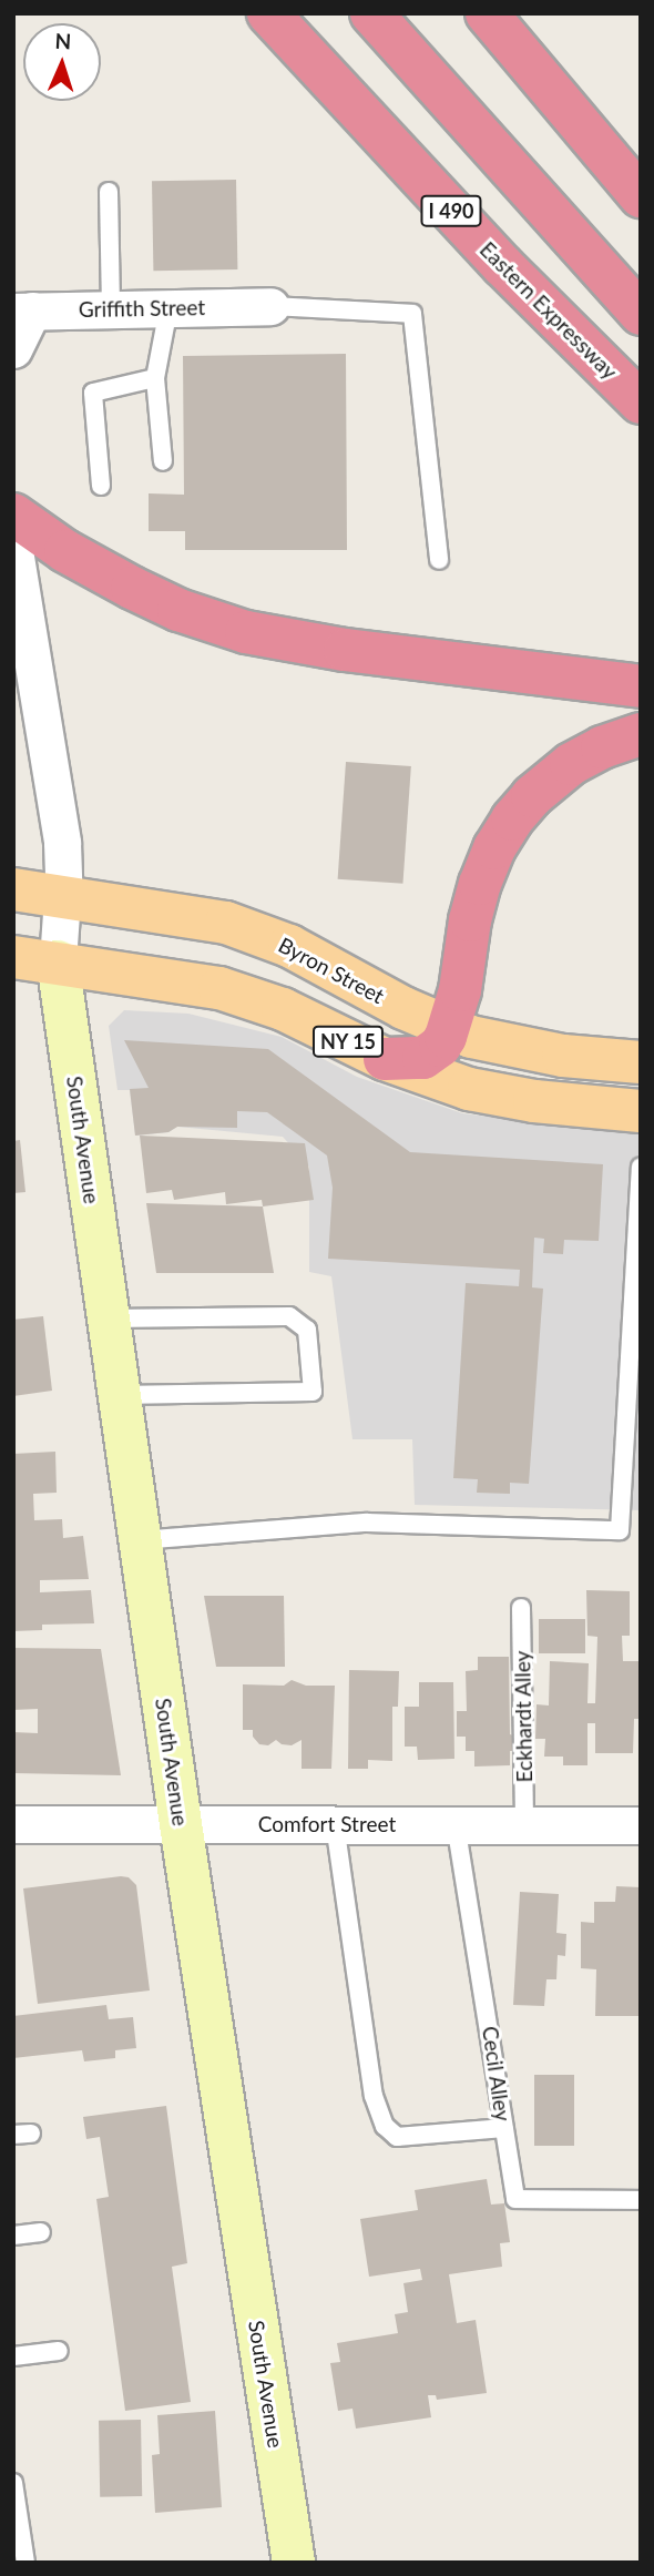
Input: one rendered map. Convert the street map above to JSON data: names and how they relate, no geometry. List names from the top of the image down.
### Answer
{
  "streets": {
    "highway": ["I 490", "Eastern Expressway"],
    "main road": ["Byron Street", "NY 15", "South Avenue"],
    "street": ["Griffith Street", "Comfort Street"],
    "lane": ["Eckhardt Alley", "Cecil Alley"]
  },
  "crossings": [
    ["Byron Street", "South Avenue"],
    ["NY 15", "South Avenue"],
    ["South Avenue", "Comfort Street"],
    ["Eckhardt Alley", "Comfort Street"],
    ["Comfort Street", "Cecil Alley"]
  ],
  "north": "top"
}
